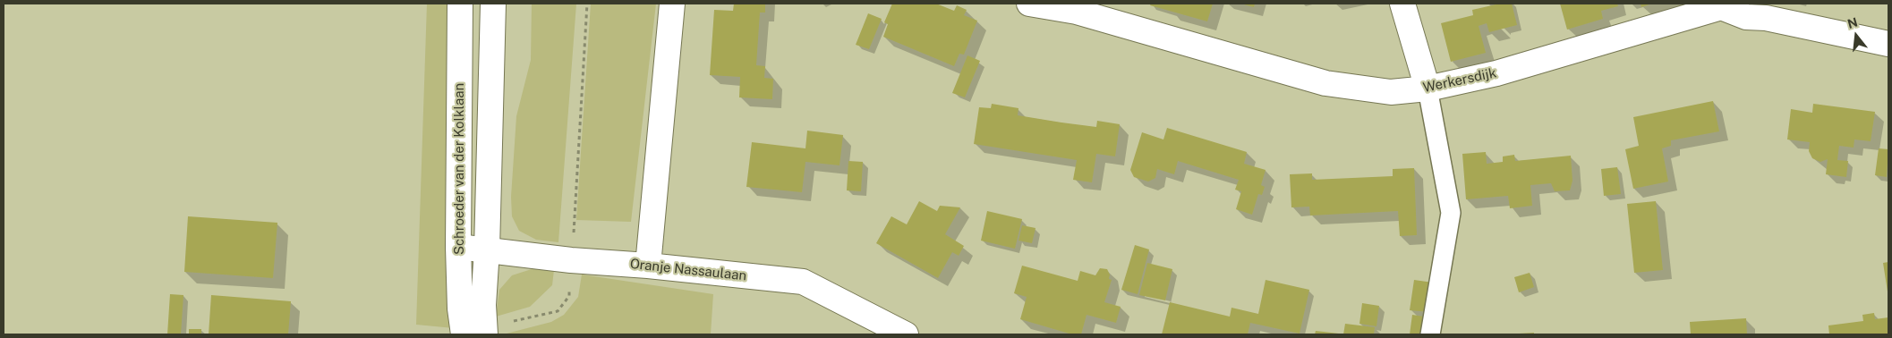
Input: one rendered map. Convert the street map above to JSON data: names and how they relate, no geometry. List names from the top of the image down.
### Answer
{
  "streets": {
    "street": ["Werkersdijk", "Schroeder van der Kolklaan", "Oranje Nassaulaan"]
  },
  "crossings": [
    ["Schroeder van der Kolklaan", "Oranje Nassaulaan"]
  ],
  "north": "top"
}
